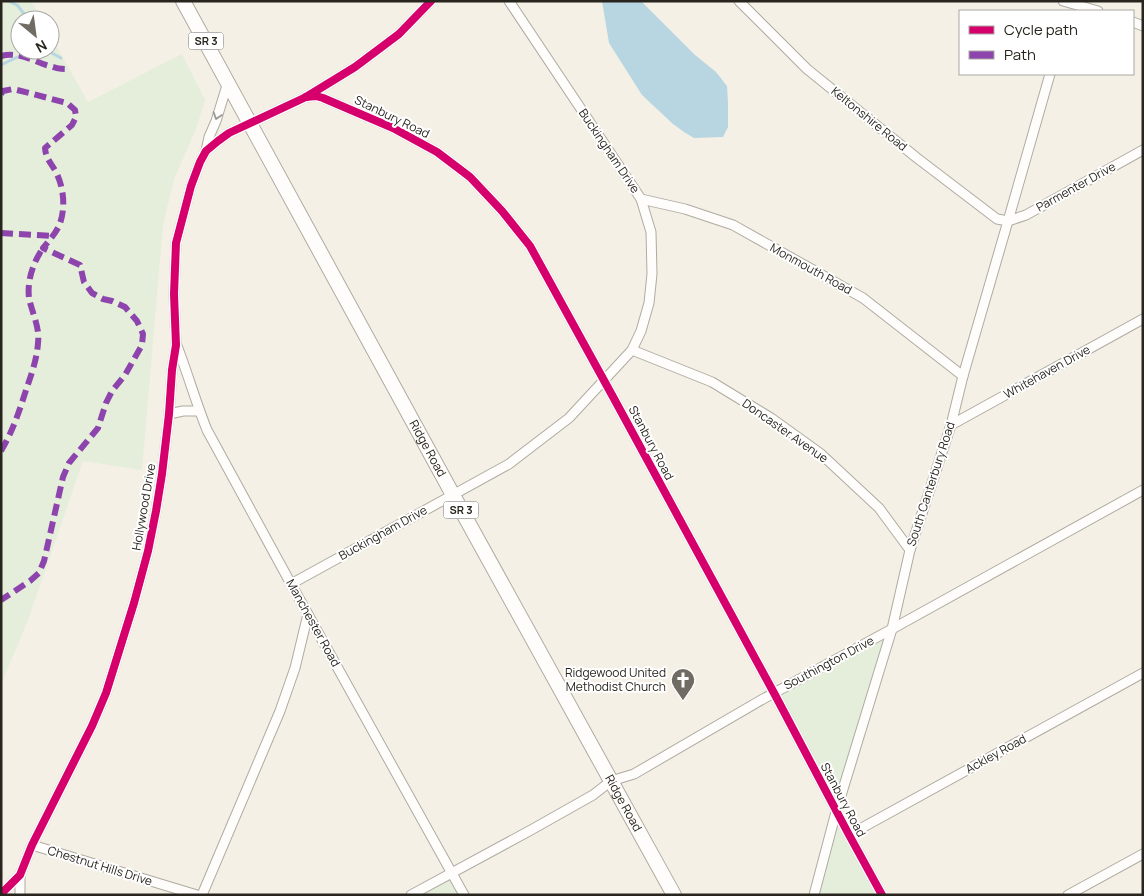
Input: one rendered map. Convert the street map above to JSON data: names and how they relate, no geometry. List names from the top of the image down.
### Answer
{
  "streets": {
    "main road": ["SR 3", "Ridge Road"],
    "street": [
      "Stanbury Road",
      "Keltonshire Road",
      "Buckingham Drive",
      "Parmenter Drive",
      "Monmouth Road",
      "Whitehaven Drive",
      "Doncaster Avenue",
      "South Canterbury Road",
      "Hollywood Drive",
      "Manchester Road",
      "Southington Drive",
      "Ackley Road",
      "Chestnut Hills Drive"
    ]
  },
  "crossings": [
    ["Stanbury Road", "Buckingham Drive"],
    ["Stanbury Road", "South Canterbury Road"],
    ["Stanbury Road", "Hollywood Drive"],
    ["Stanbury Road", "Southington Drive"],
    ["Stanbury Road", "Ackley Road"],
    ["Keltonshire Road", "Parmenter Drive"],
    ["Keltonshire Road", "South Canterbury Road"],
    ["Buckingham Drive", "Monmouth Road"],
    ["Buckingham Drive", "Doncaster Avenue"],
    ["Buckingham Drive", "Ridge Road"],
    ["Buckingham Drive", "Manchester Road"],
    ["Parmenter Drive", "South Canterbury Road"],
    ["Monmouth Road", "South Canterbury Road"],
    ["Whitehaven Drive", "South Canterbury Road"],
    ["Doncaster Avenue", "South Canterbury Road"],
    ["Ridge Road", "Hollywood Drive"],
    ["Ridge Road", "Southington Drive"],
    ["South Canterbury Road", "Southington Drive"],
    ["Hollywood Drive", "Manchester Road"],
    ["Hollywood Drive", "Chestnut Hills Drive"],
    ["Manchester Road", "Southington Drive"]
  ],
  "places": {
    "church": ["Ridgewood United Methodist Church"]
  },
  "legend": ["Cycle path", "Path"],
  "north": "bottom right"
}
